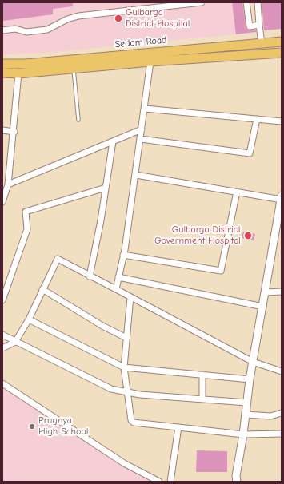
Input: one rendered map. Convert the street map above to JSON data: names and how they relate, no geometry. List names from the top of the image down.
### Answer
{
  "streets": {
    "main road": ["Sedam Road"]
  },
  "places": ["Gulbarga District Hospital", "Gulbarga District Government Hospital", "Pragnya High School"]
}
